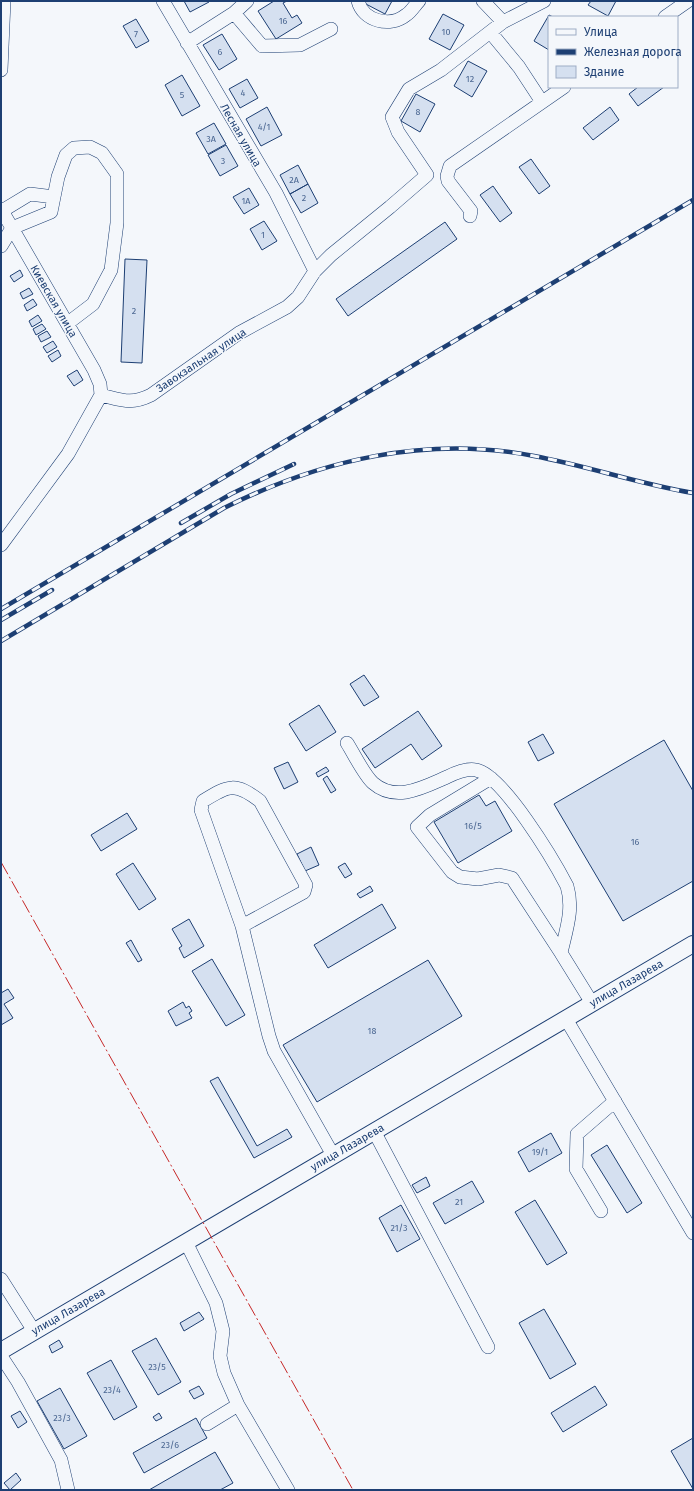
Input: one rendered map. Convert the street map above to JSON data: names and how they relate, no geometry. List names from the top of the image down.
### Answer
{
  "streets": {
    "main road": ["улица Лазарева"],
    "street": ["Лесная улица", "Киевская улица", "Завокзальная улица"]
  },
  "crossings": [
    ["Лесная улица", "Завокзальная улица"],
    ["Киевская улица", "Завокзальная улица"]
  ],
  "house_numbers": [
    "16",
    "10",
    "7",
    "6",
    "12",
    "4",
    "5",
    "8",
    "4/1",
    "3А",
    "3",
    "2А",
    "2",
    "1А",
    "1",
    "2",
    "16/5",
    "16",
    "18",
    "19/1",
    "21",
    "21/3",
    "23/5",
    "23/4",
    "23/3",
    "23/6"
  ],
  "legend": ["Улица", "Железная дорога", "Здание"]
}
